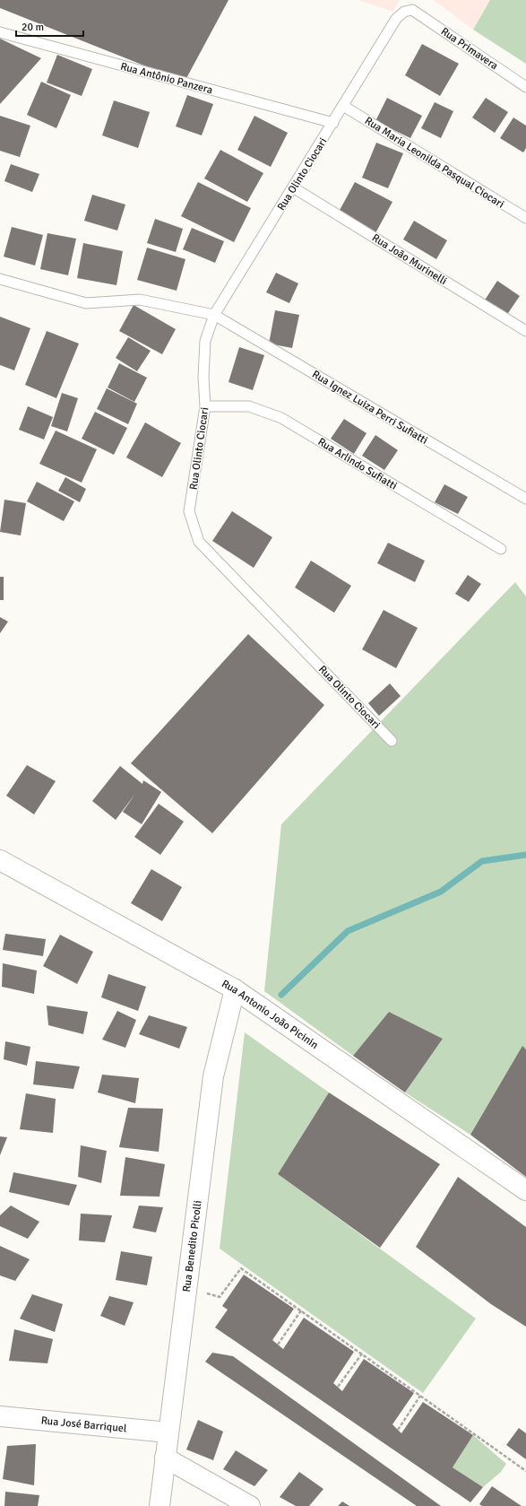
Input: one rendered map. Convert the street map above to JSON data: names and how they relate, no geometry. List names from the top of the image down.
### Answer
{
  "streets": {
    "street": ["Rua Antonio João Picinin", "Rua Benedito Picolli", "Rua José Barriquel"],
    "lane": [
      "Rua Primavera",
      "Rua Antônio Panzera",
      "Rua Maria Leonilda Pasqual Ciocari",
      "Rua Olinto Ciocari",
      "Rua João Murinelli",
      "Rua Ignez Luiza Perri Sufiatti",
      "Rua Arlindo Sufiatti"
    ]
  },
  "crossings": [
    ["Rua Primavera", "Rua Olinto Ciocari"],
    ["Rua Antônio Panzera", "Rua Olinto Ciocari"],
    ["Rua Maria Leonilda Pasqual Ciocari", "Rua Olinto Ciocari"],
    ["Rua Olinto Ciocari", "Rua João Murinelli"],
    ["Rua Olinto Ciocari", "Rua Ignez Luiza Perri Sufiatti"],
    ["Rua Olinto Ciocari", "Rua Arlindo Sufiatti"],
    ["Rua Antonio João Picinin", "Rua Benedito Picolli"],
    ["Rua Benedito Picolli", "Rua José Barriquel"]
  ],
  "scale_bar": "20 m"
}
